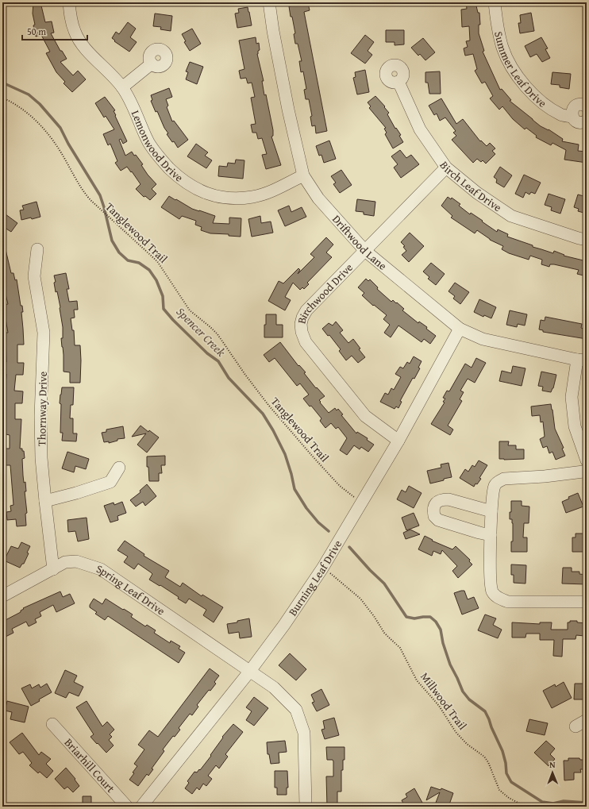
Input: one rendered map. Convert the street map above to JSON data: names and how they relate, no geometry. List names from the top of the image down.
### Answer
{
  "streets": {
    "street": [
      "Summer Leaf Drive",
      "Lemonwood Drive",
      "Birch Leaf Drive",
      "Driftwood Lane",
      "Birchwood Drive",
      "Thornway Drive",
      "Burning Leaf Drive",
      "Spring Leaf Drive",
      "Briarhill Court"
    ],
    "path": ["Tanglewood Trail", "Millwood Trail"]
  },
  "crossings": [
    ["Lemonwood Drive", "Driftwood Lane"],
    ["Birch Leaf Drive", "Birchwood Drive"],
    ["Driftwood Lane", "Birchwood Drive"],
    ["Driftwood Lane", "Burning Leaf Drive"],
    ["Birchwood Drive", "Burning Leaf Drive"],
    ["Thornway Drive", "Spring Leaf Drive"],
    ["Burning Leaf Drive", "Spring Leaf Drive"]
  ],
  "water": ["Spencer Creek"],
  "scale_bar": "50 m",
  "north": "top"
}
